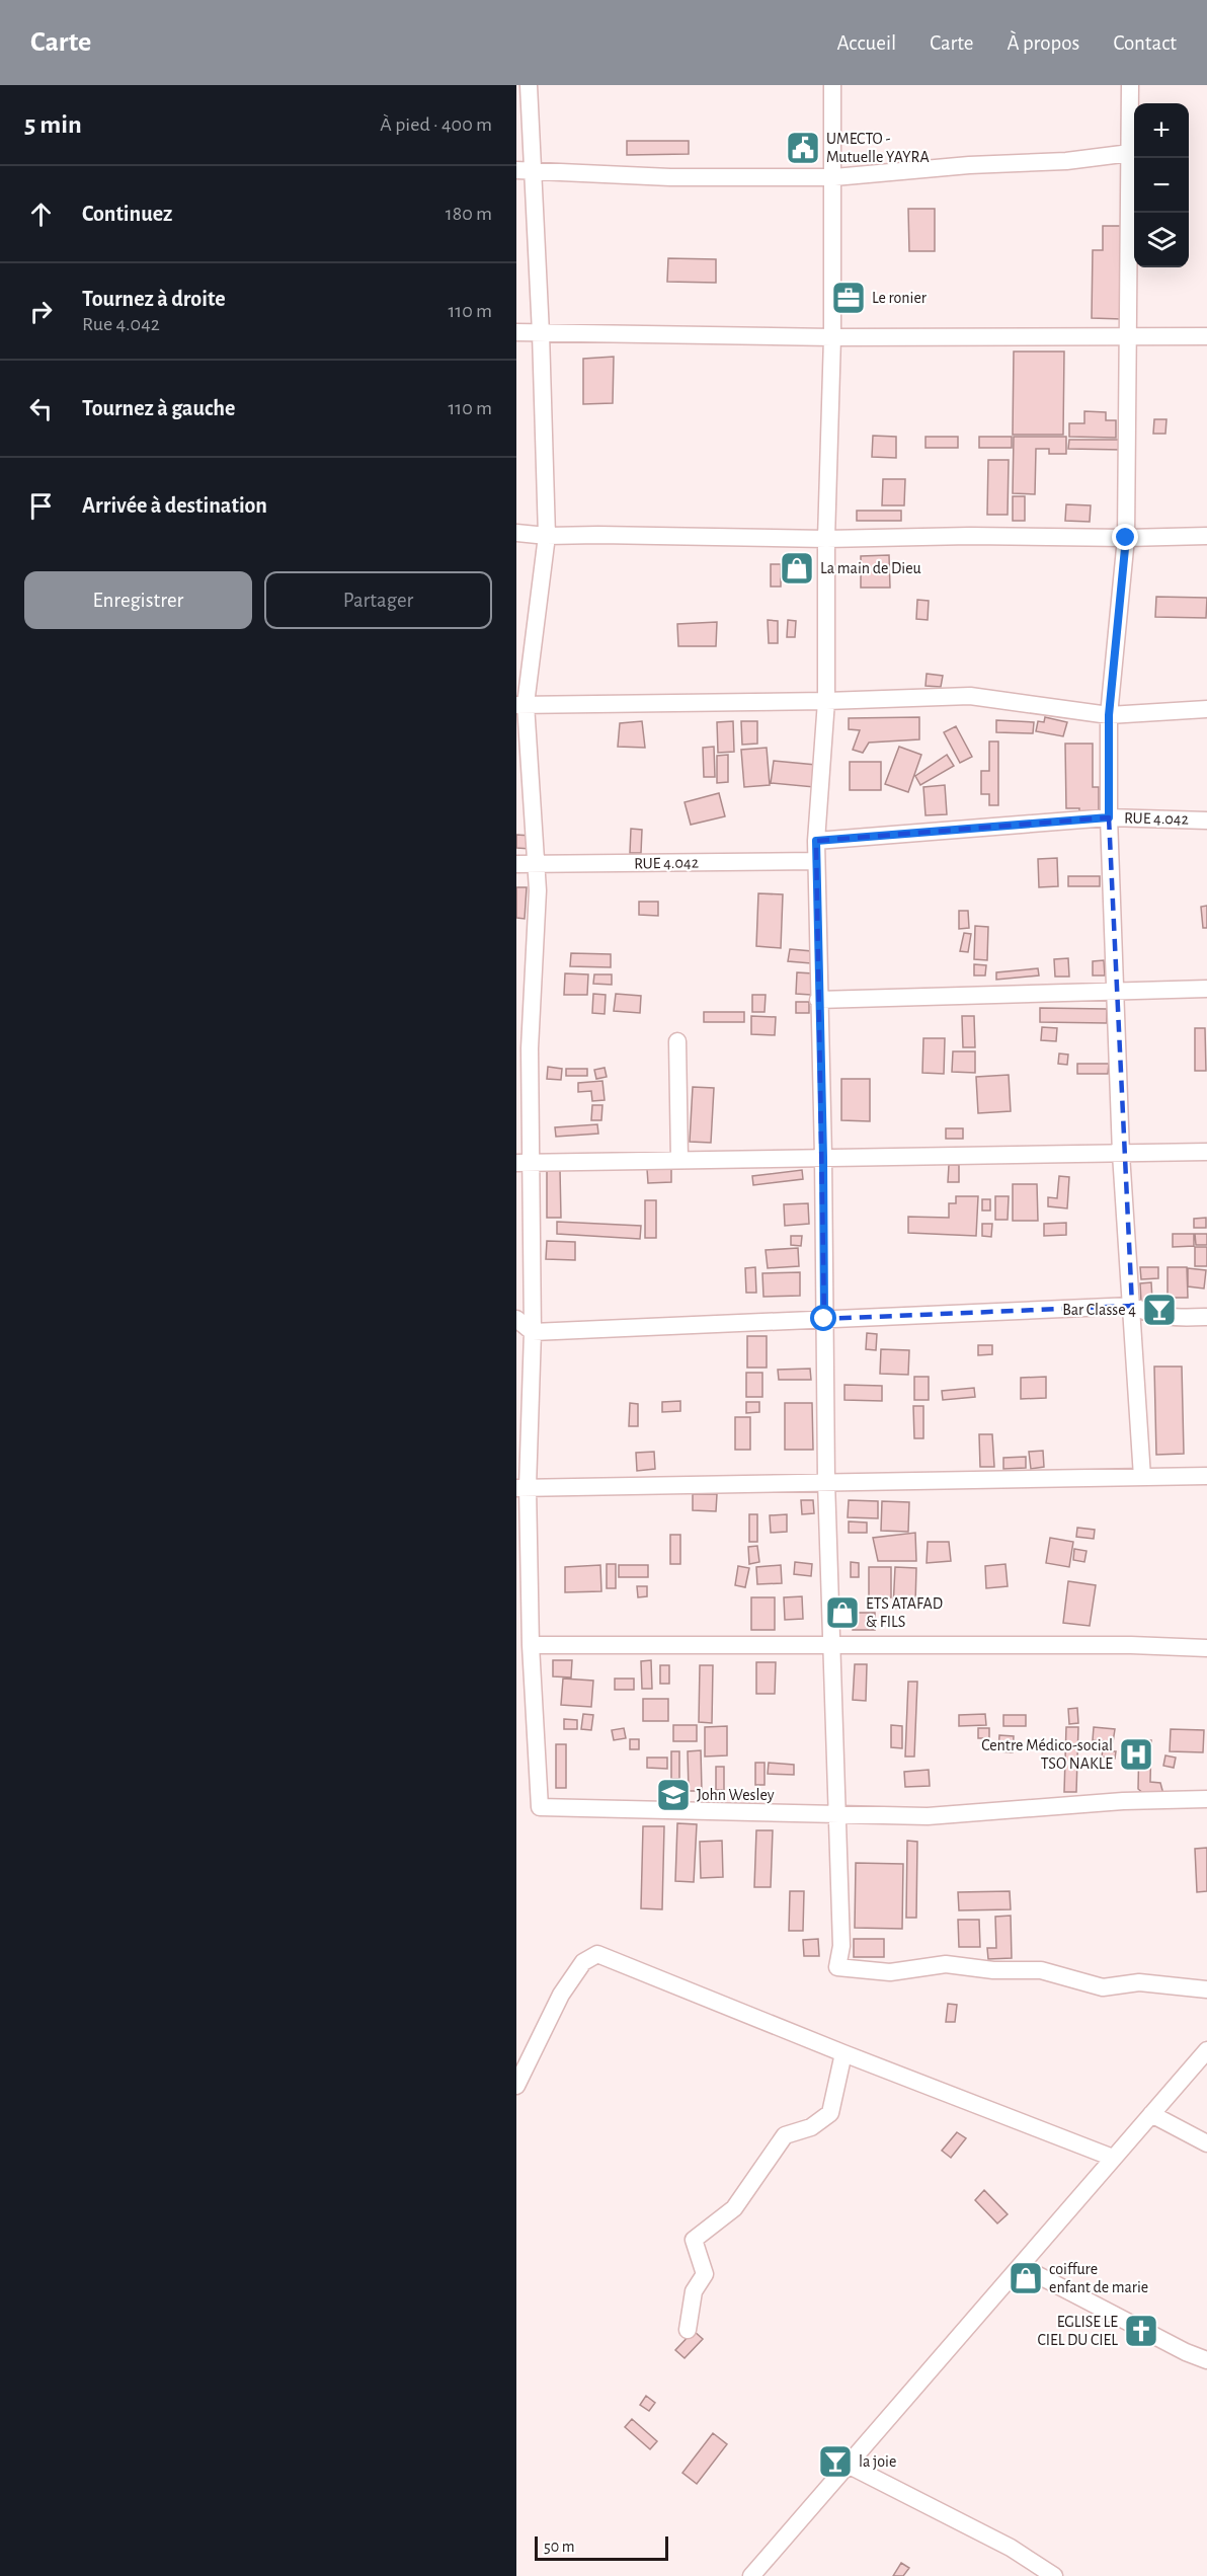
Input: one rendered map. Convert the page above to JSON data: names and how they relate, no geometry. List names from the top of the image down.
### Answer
{
  "streets": {
    "street": ["RUE 4.042"]
  },
  "places": {
    "public building": ["UMECTO - Mutuelle YAYRA"],
    "office": ["Le ronier"],
    "shop": ["La main de Dieu", "ETS ATAFAD & FILS", "coiffure enfant de marie"],
    "bar": ["Bar Classe 4", "la joie"],
    "hospital": ["Centre Médico-social TSO NAKLE"],
    "school or university": ["John Wesley"],
    "church": ["EGLISE LE CIEL DU CIEL"]
  },
  "scale_bar": "50 m",
  "page": {
    "header": "Carte",
    "nav": [
      "Accueil",
      "Carte",
      "À propos",
      "Contact"
    ],
    "heading": ["5 min", "À pied · 400 m"],
    "map_buttons": ["+", "−"],
    "list": [
      ["Continuez", "180 m"],
      ["Tournez à droite", "Rue 4.042", "110 m"],
      ["Tournez à gauche", "110 m"],
      "Arrivée à destination"
    ],
    "buttons": ["Enregistrer", "Partager"],
    "scale": "50 m"
  }
}
